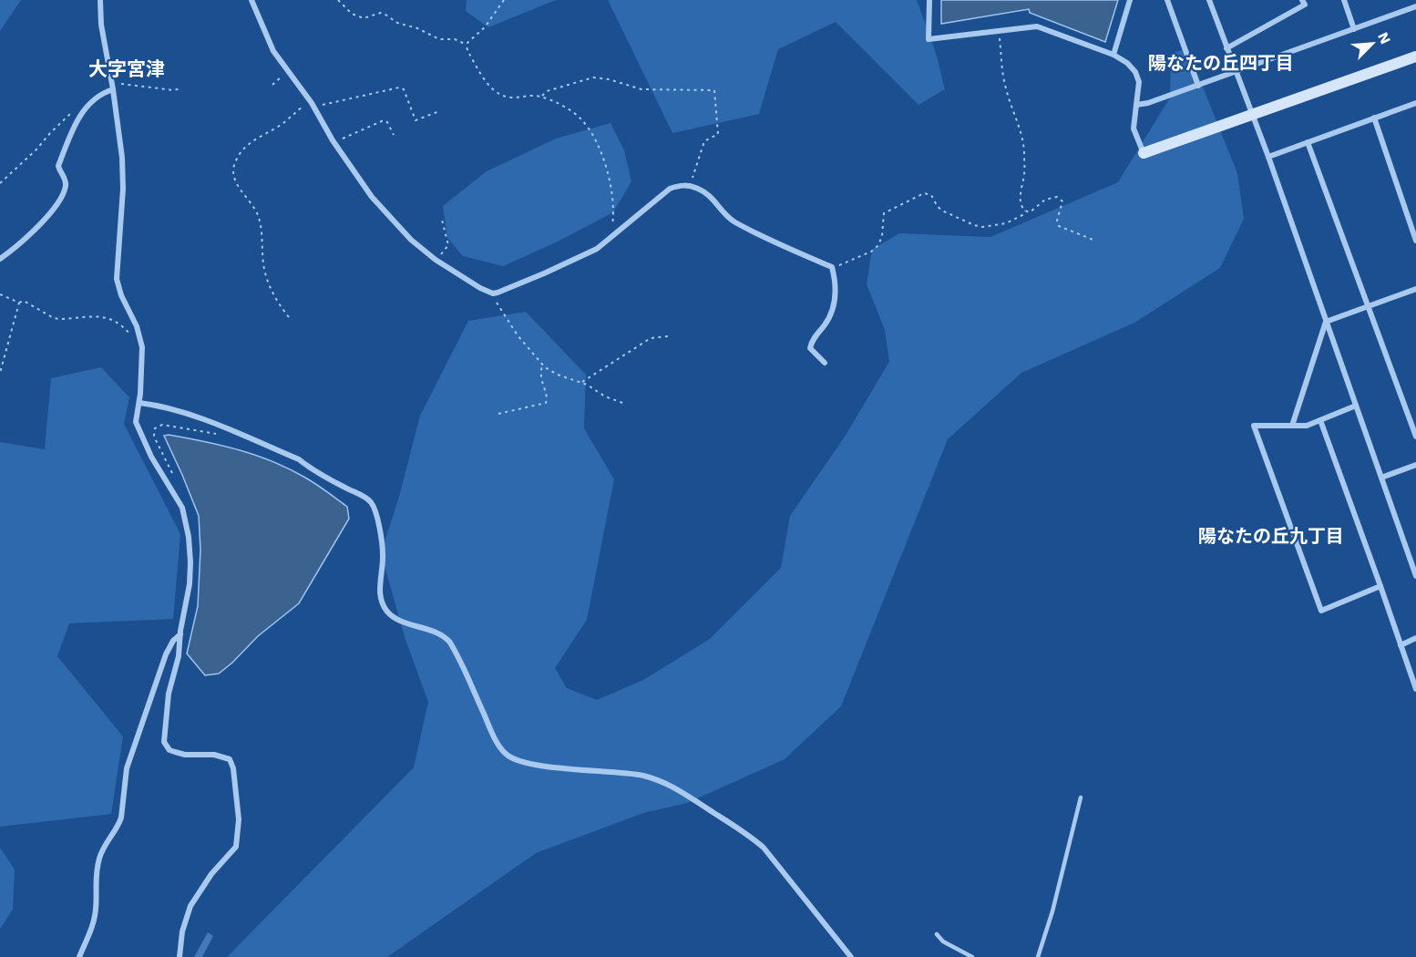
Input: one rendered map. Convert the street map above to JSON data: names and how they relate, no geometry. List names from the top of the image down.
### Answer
{
  "districts": ["陽なたの丘四丁目", "大字宮津", "陽なたの丘九丁目"],
  "north": "top right"
}
